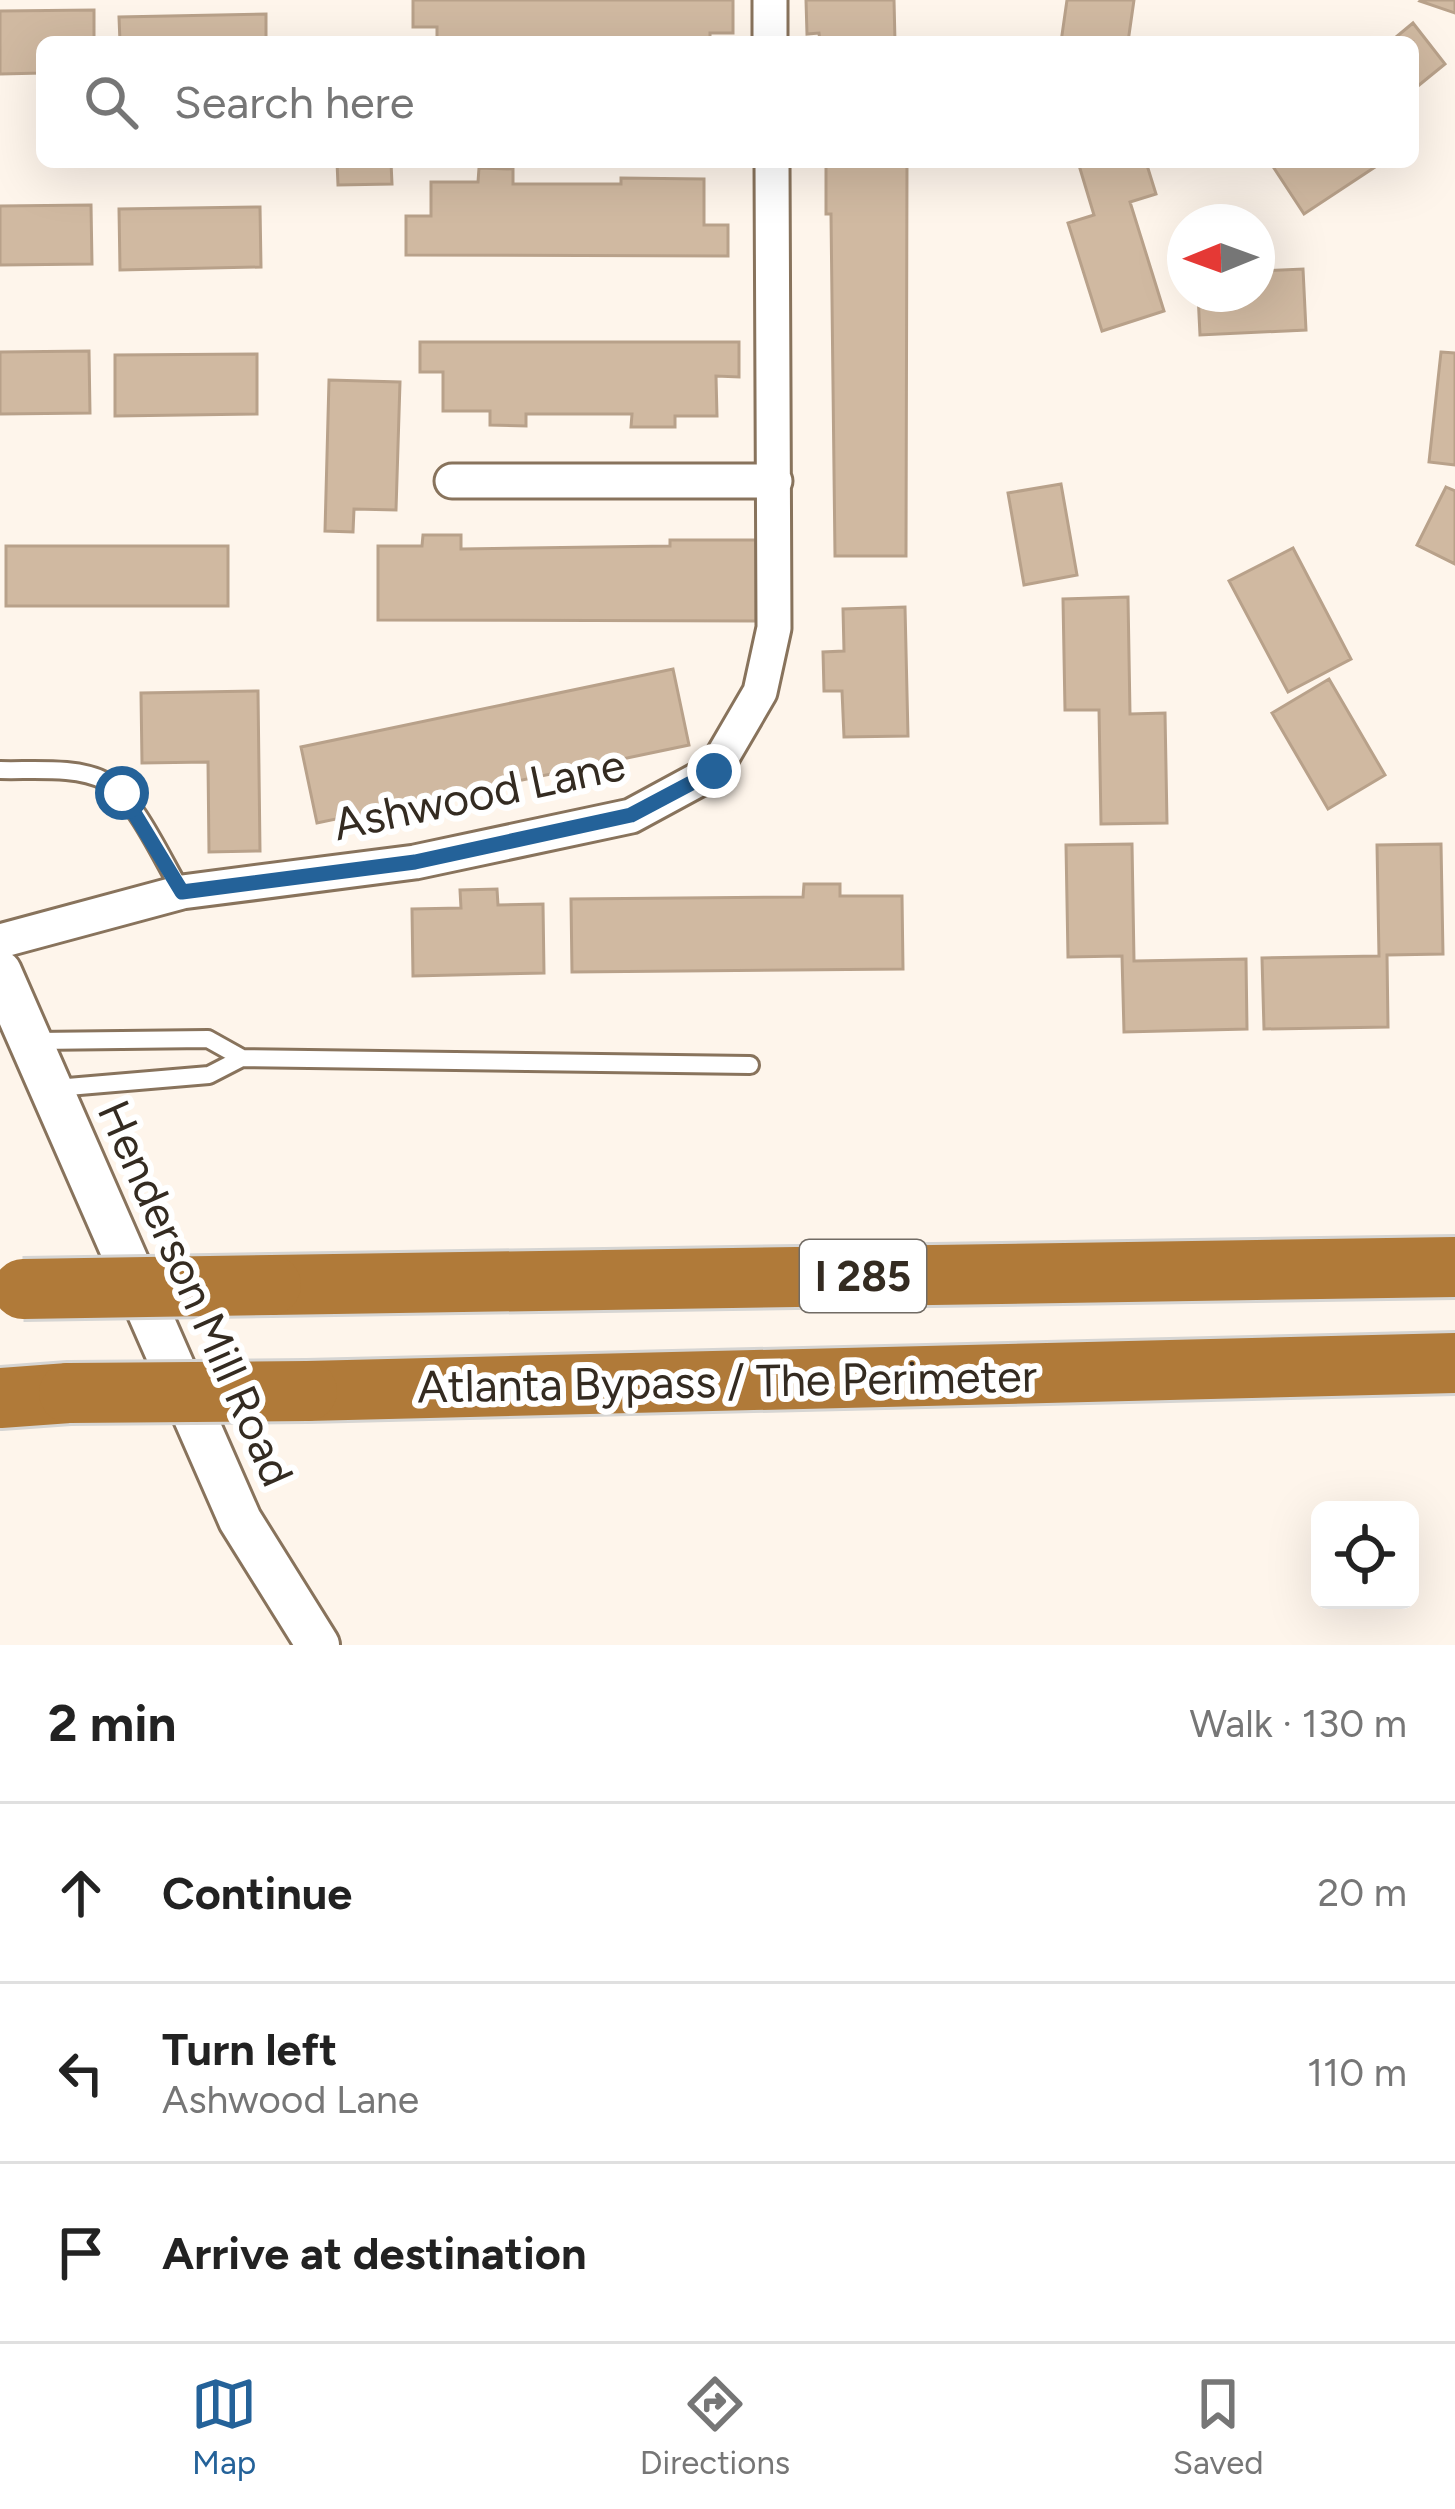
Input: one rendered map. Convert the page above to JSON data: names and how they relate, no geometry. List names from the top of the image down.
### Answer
{
  "streets": {
    "highway": ["I 285", "Atlanta Bypass / The Perimeter"],
    "street": ["Ashwood Lane", "Henderson Mill Road"]
  },
  "north": "left",
  "page": {
    "search": "Search here",
    "heading": ["2 min", "Walk · 130 m"],
    "list": [
      ["Continue", "20 m"],
      ["Turn left", "Ashwood Lane", "110 m"],
      "Arrive at destination"
    ],
    "nav": ["Map", "Directions", "Saved"]
  }
}
